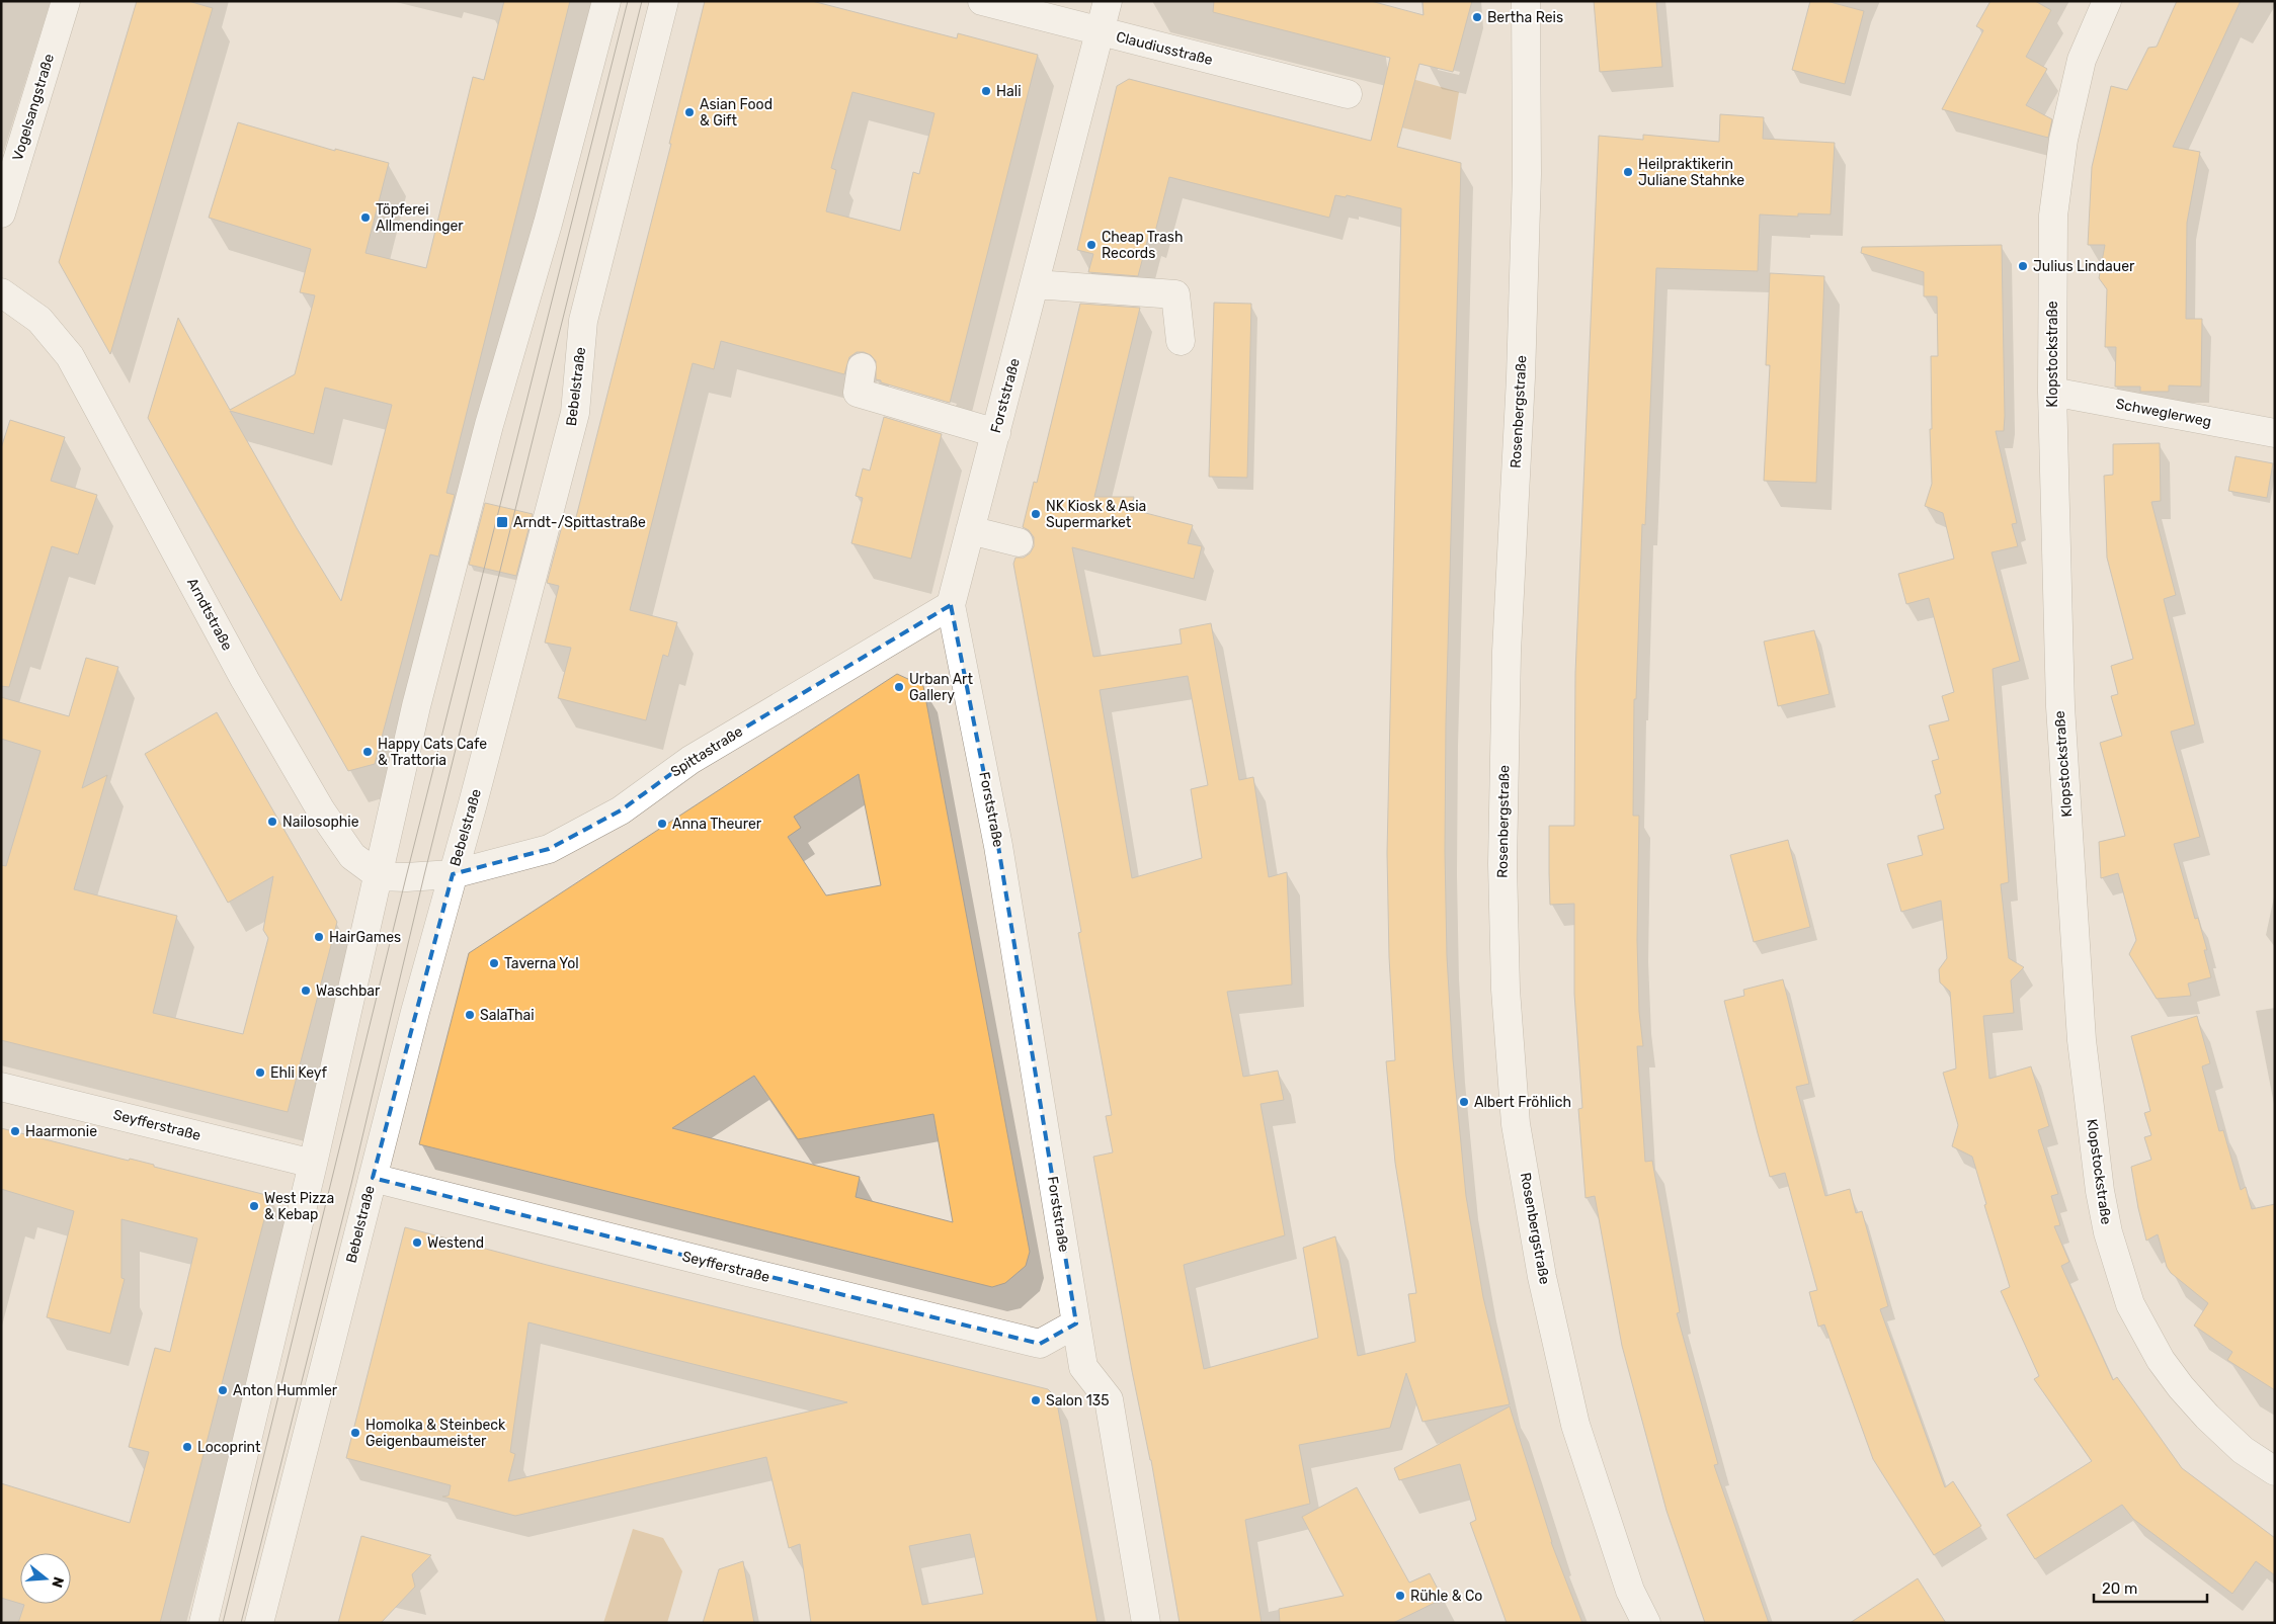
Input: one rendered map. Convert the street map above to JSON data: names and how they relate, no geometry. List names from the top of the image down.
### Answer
{
  "streets": {
    "street": [
      "Claudiusstraße",
      "Vogelsangstraße",
      "Klopstockstraße",
      "Bebelstraße",
      "Forststraße",
      "Rosenbergstraße",
      "Schweglerweg",
      "Arndtstraße",
      "Spittastraße",
      "Seyfferstraße"
    ]
  },
  "crossings": [
    ["Claudiusstraße", "Forststraße"],
    ["Klopstockstraße", "Schweglerweg"],
    ["Bebelstraße", "Spittastraße"],
    ["Bebelstraße", "Seyfferstraße"],
    ["Forststraße", "Spittastraße"],
    ["Forststraße", "Seyfferstraße"]
  ],
  "places": {
    "other": [
      "Bertha Reis",
      "Hali",
      "Asian Food & Gift",
      "Heilpraktikerin Juliane Stahnke",
      "Töpferei Allmendinger",
      "Cheap Trash Records",
      "Julius Lindauer",
      "NK Kiosk & Asia Supermarket",
      "Urban Art Gallery",
      "Happy Cats Cafe & Trattoria",
      "Nailosophie",
      "Anna Theurer",
      "HairGames",
      "Taverna Yol",
      "Waschbar",
      "SalaThai",
      "Ehli Keyf",
      "Albert Fröhlich",
      "Haarmonie",
      "West Pizza & Kebap",
      "Westend",
      "Anton Hummler",
      "Salon 135",
      "Homolka & Steinbeck Geigenbaumeister",
      "Locoprint",
      "Rühle & Co"
    ],
    "transit": ["Arndt-/Spittastraße"]
  },
  "scale_bar": "20 m",
  "north": "right"
}
